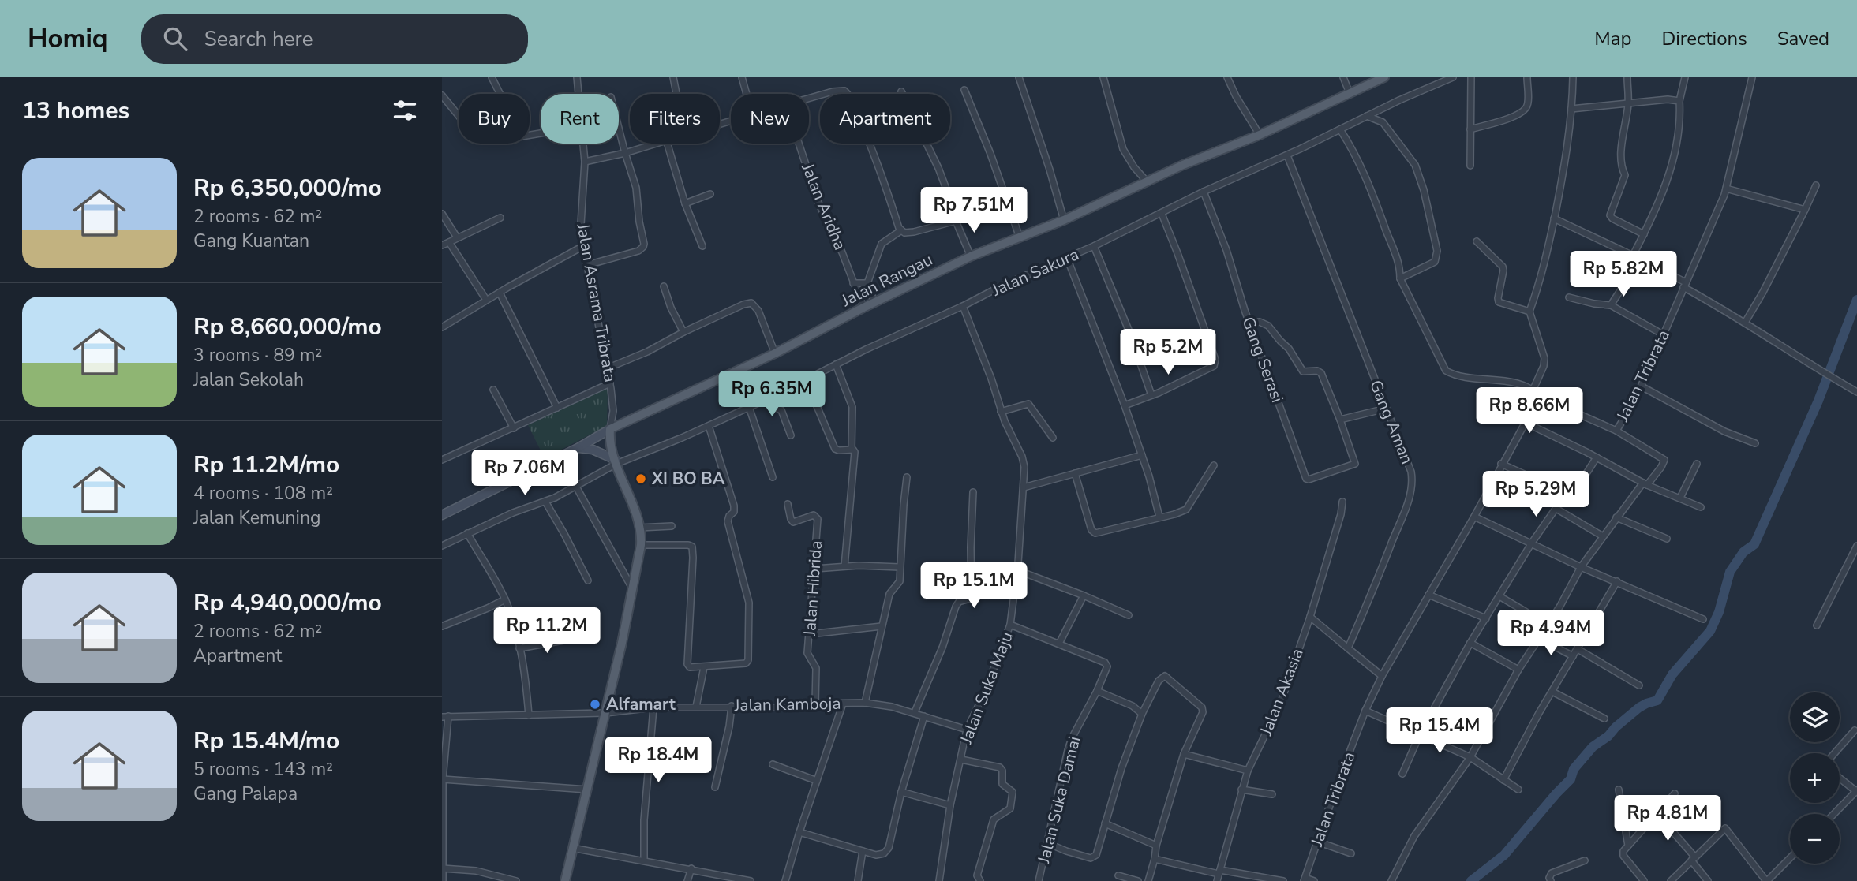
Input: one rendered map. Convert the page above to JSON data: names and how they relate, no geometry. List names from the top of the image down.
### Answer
{
  "streets": {
    "main road": ["Jalan Rangau"],
    "street": [
      "Jalan Aridha",
      "Jalan Sakura",
      "Jalan Asrama Tribrata",
      "Gang Serasi",
      "Jalan Tribrata",
      "Gang Aman",
      "Jalan Hibrida",
      "Jalan Suka Maju",
      "Jalan Akasia",
      "Jalan Kamboja",
      "Jalan Suka Damai"
    ]
  },
  "crossings": [
    ["Jalan Aridha", "Jalan Rangau"],
    ["Jalan Sakura", "Gang Serasi"],
    ["Jalan Sakura", "Gang Aman"],
    ["Jalan Sakura", "Jalan Suka Maju"],
    ["Jalan Rangau", "Jalan Asrama Tribrata"],
    ["Jalan Hibrida", "Jalan Kamboja"],
    ["Jalan Suka Maju", "Jalan Kamboja"],
    ["Jalan Suka Maju", "Jalan Suka Damai"]
  ],
  "places": ["XI BO BA", "Alfamart"],
  "page": {
    "header": "Homiq",
    "search": "Search here",
    "nav": ["Map", "Directions", "Saved"],
    "heading": "13 homes",
    "chip": [
      "Buy",
      "Rent",
      "Filters",
      "New",
      "Apartment"
    ],
    "list": [
      {
        "name": "Rp 6,350,000/mo",
        "note": "2 rooms · 62 m² · Gang Kuantan"
      },
      {
        "name": "Rp 8,660,000/mo",
        "note": "3 rooms · 89 m² · Jalan Sekolah"
      },
      {
        "name": "Rp 11.2M/mo",
        "note": "4 rooms · 108 m² · Jalan Kemuning"
      },
      {
        "name": "Rp 4,940,000/mo",
        "note": "2 rooms · 62 m² · Apartment"
      },
      {
        "name": "Rp 15.4M/mo",
        "note": "5 rooms · 143 m² · Gang Palapa"
      }
    ],
    "price": [
      "Rp 7.51M",
      "Rp 5.82M",
      "Rp 5.2M",
      "Rp 6.35M",
      "Rp 8.66M",
      "Rp 7.06M",
      "Rp 5.29M",
      "Rp 15.1M",
      "Rp 11.2M",
      "Rp 4.94M",
      "Rp 15.4M",
      "Rp 18.4M",
      "Rp 4.81M"
    ],
    "map_buttons": ["+", "−"]
  }
}
